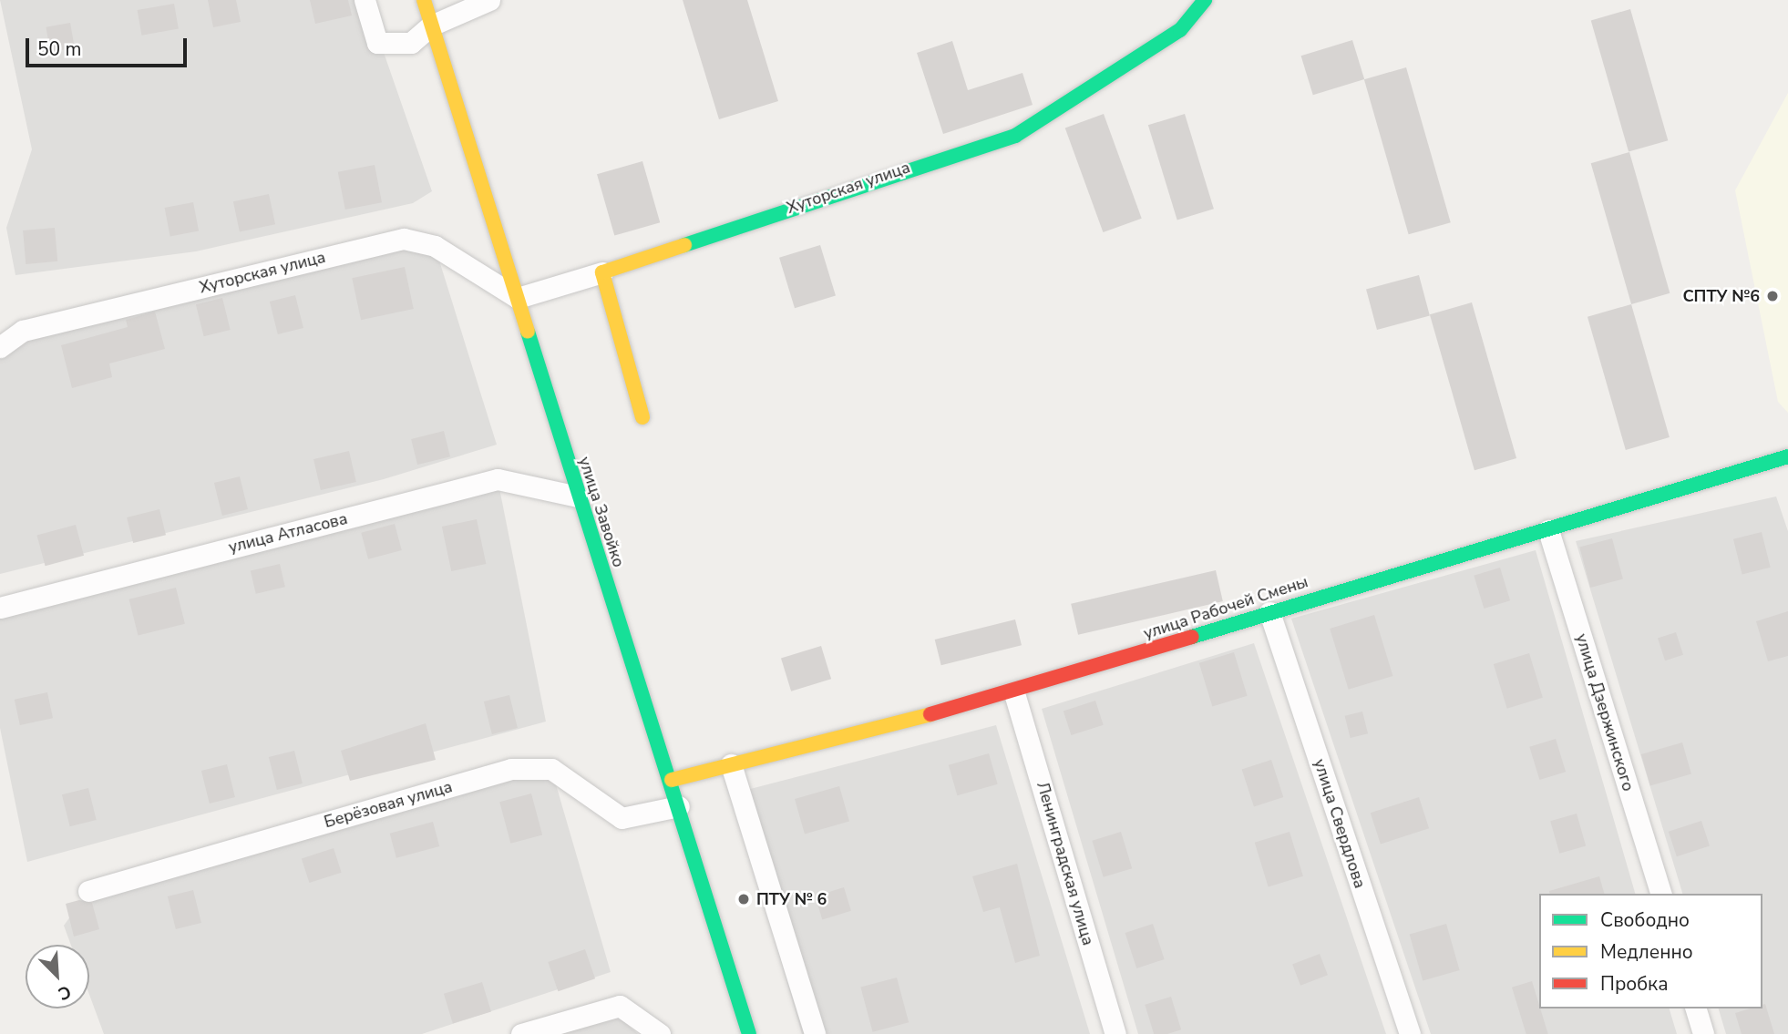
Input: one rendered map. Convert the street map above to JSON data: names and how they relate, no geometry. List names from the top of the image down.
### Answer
{
  "streets": {
    "street": [
      "Хуторская улица",
      "улица Завойко",
      "улица Атласова",
      "улица Рабочей Смены",
      "улица Дзержинского",
      "Берёзовая улица",
      "улица Свердлова",
      "Ленинградская улица"
    ]
  },
  "crossings": [
    ["Хуторская улица", "улица Завойко"],
    ["улица Завойко", "улица Атласова"],
    ["улица Завойко", "улица Рабочей Смены"],
    ["улица Завойко", "Берёзовая улица"],
    ["улица Рабочей Смены", "улица Дзержинского"],
    ["улица Рабочей Смены", "улица Свердлова"],
    ["улица Рабочей Смены", "Ленинградская улица"]
  ],
  "places": ["СПТУ №6", "ПТУ № 6"],
  "legend": ["Свободно", "Медленно", "Пробка"],
  "scale_bar": "50 m",
  "north": "bottom right"
}
